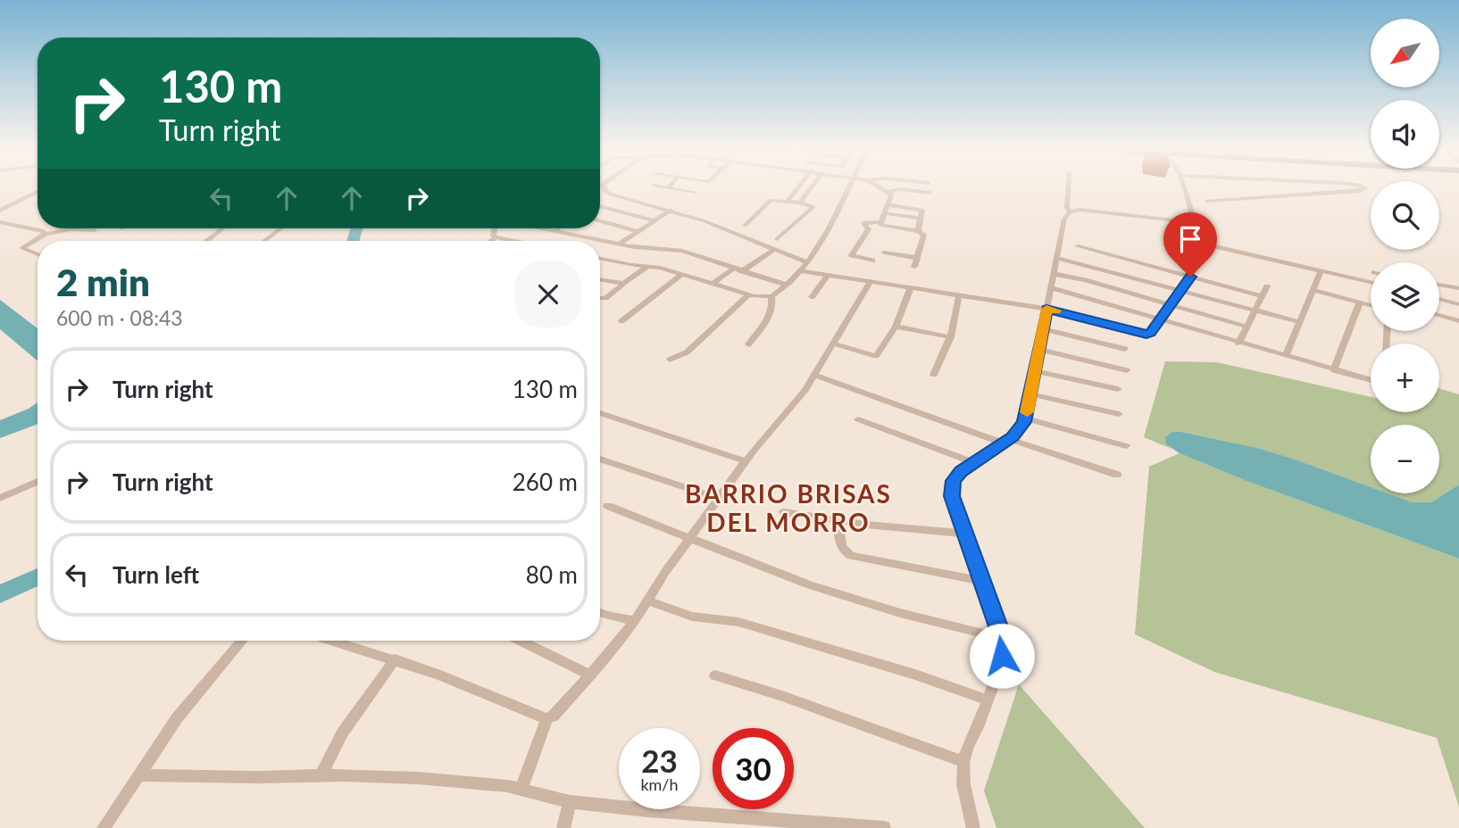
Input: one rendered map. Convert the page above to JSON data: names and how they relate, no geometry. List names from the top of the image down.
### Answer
{
  "districts": ["BARRIO BRISAS DEL MORRO"],
  "north": "bottom left",
  "page": {
    "map_buttons": ["+", "−"],
    "turn": ["130 m", "Turn right"],
    "heading": ["2 min", "600 m · 08:43"],
    "list": [
      {
        "name": "Turn right",
        "value": "130 m"
      },
      {
        "name": "Turn right",
        "value": "260 m"
      },
      {
        "name": "Turn left",
        "value": "80 m"
      }
    ],
    "speed": "23 km/h",
    "limit": "30"
  }
}
